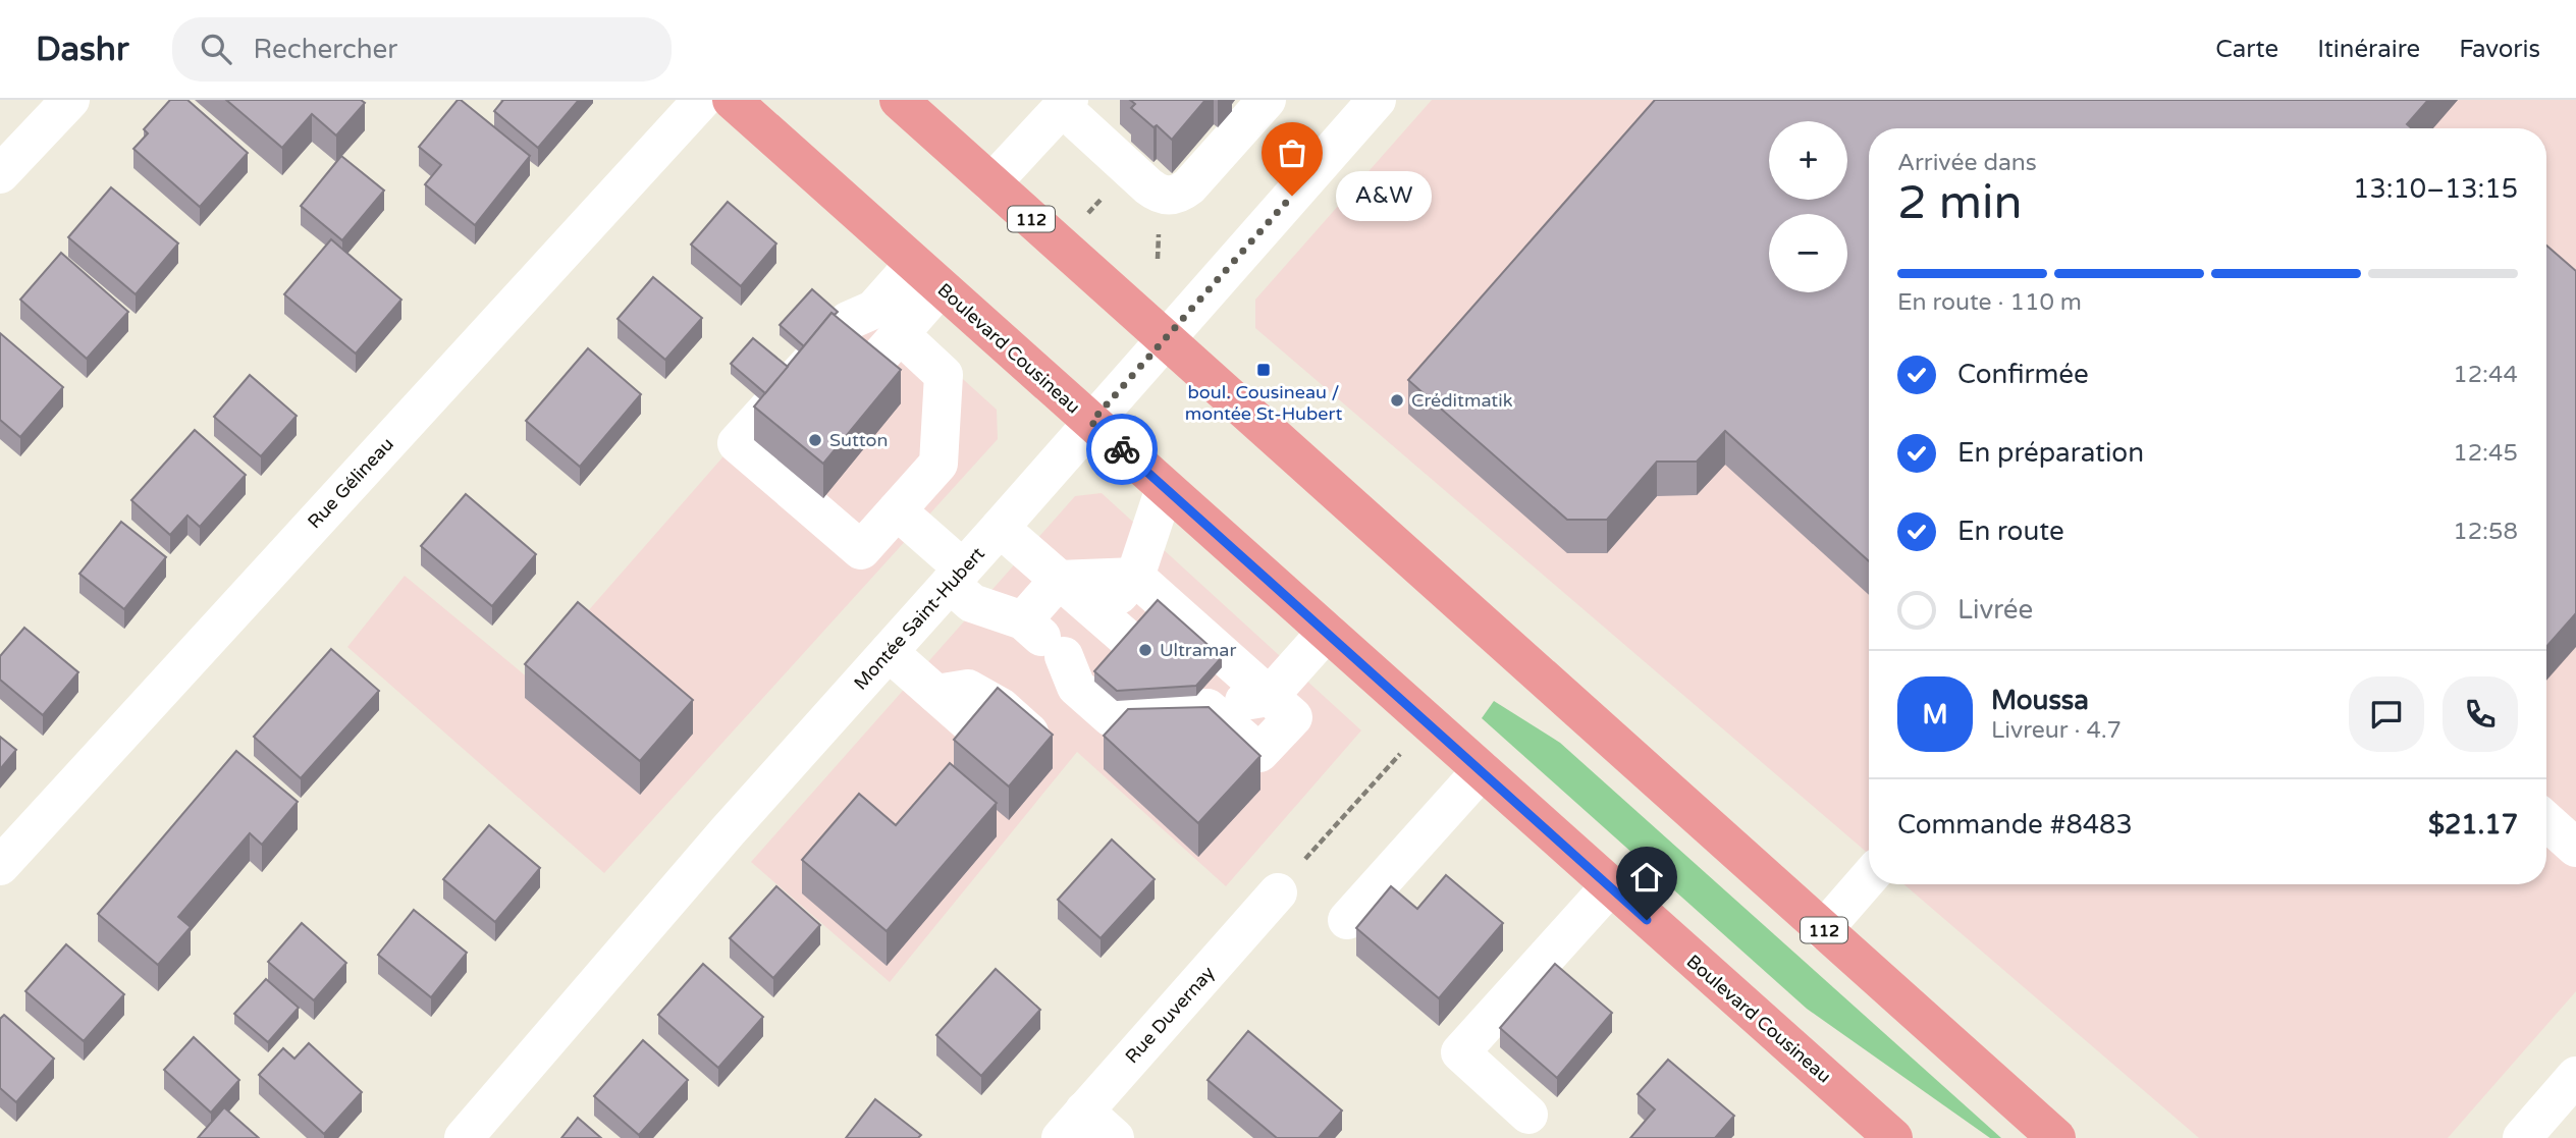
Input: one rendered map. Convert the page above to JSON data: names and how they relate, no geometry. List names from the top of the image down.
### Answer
{
  "streets": {
    "main road": ["112", "Boulevard Cousineau"],
    "street": ["Rue Gélineau", "Montée Saint-Hubert", "Rue Duvernay"]
  },
  "crossings": [
    ["112", "Montée Saint-Hubert"],
    ["Boulevard Cousineau", "Montée Saint-Hubert"]
  ],
  "places": {
    "other": [
      "A&W",
      "Créditmatik",
      "Sutton",
      "Ultramar"
    ],
    "transit": ["boul. Cousineau / montée St-Hubert"]
  },
  "page": {
    "header": "Dashr",
    "search": "Rechercher",
    "nav": ["Carte", "Itinéraire", "Favoris"],
    "map_buttons": ["+", "−"],
    "heading": ["2 min", "Arrivée dans", "13:10–13:15"],
    "panel": [
      "Moussa",
      "Livreur · 4.7",
      "Commande #8483",
      "$21.17"
    ],
    "bubble": "A&W",
    "bar": "En route · 110 m",
    "list": [
      ["Confirmée", "12:44"],
      ["En préparation", "12:45"],
      ["En route", "12:58"],
      "Livrée"
    ],
    "round": "M"
  }
}
